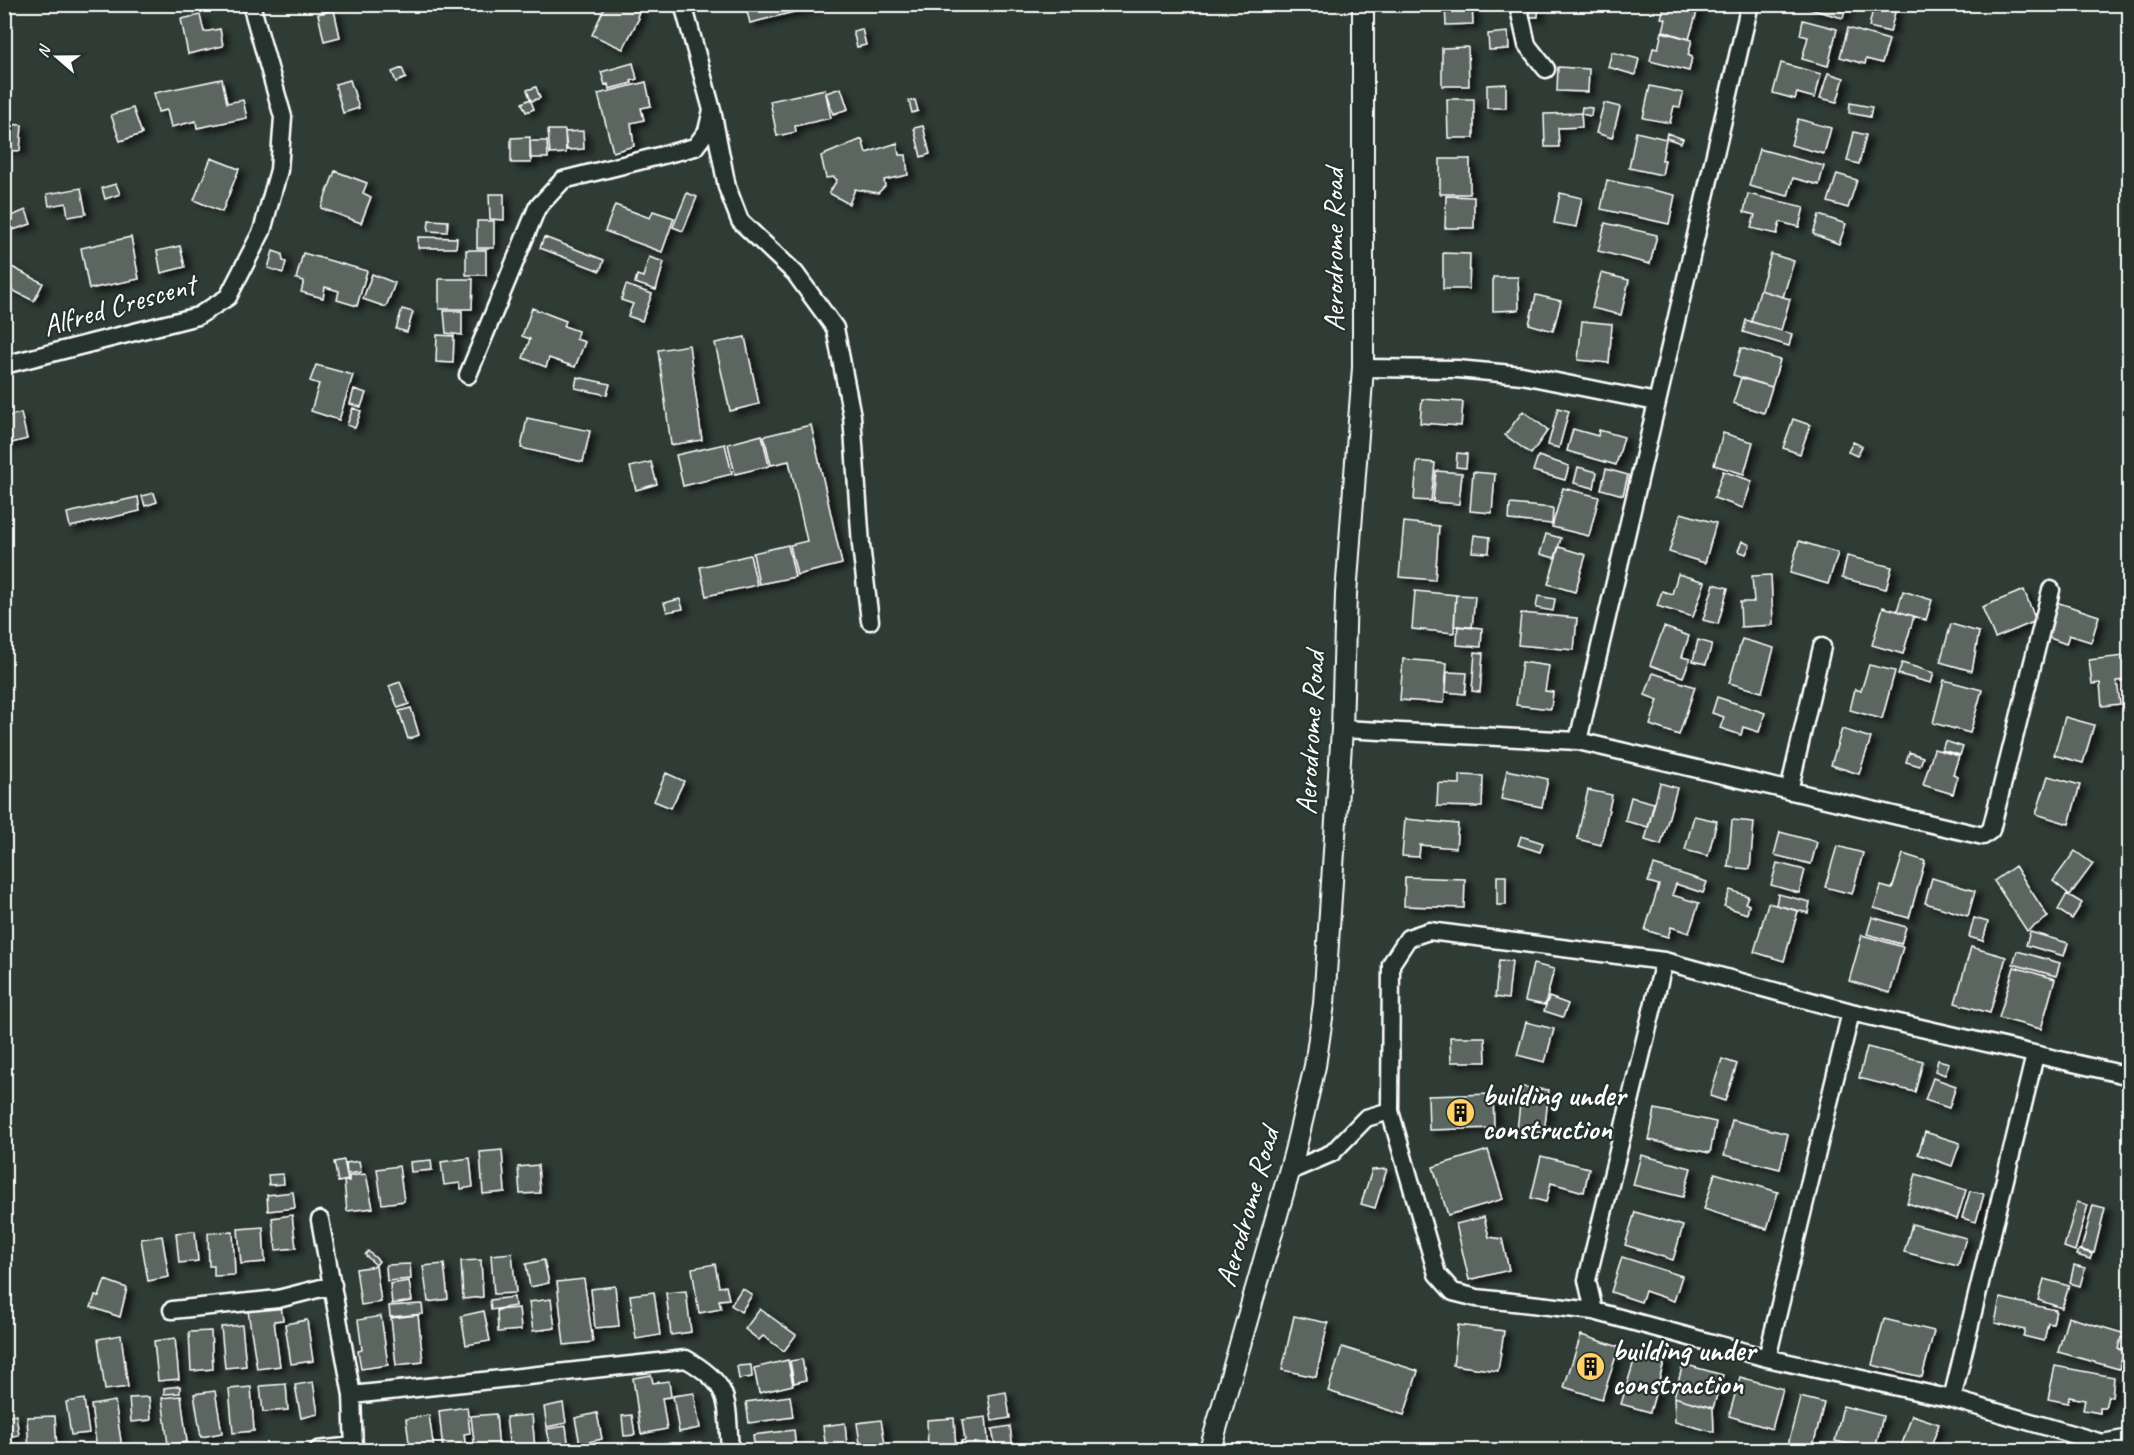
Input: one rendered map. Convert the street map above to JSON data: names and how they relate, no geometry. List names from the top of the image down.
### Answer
{
  "streets": {
    "street": ["Aerodrome Road", "Alfred Crescent"]
  },
  "places": {
    "building": ["building under construction", "building under constraction"]
  },
  "north": "left"
}
